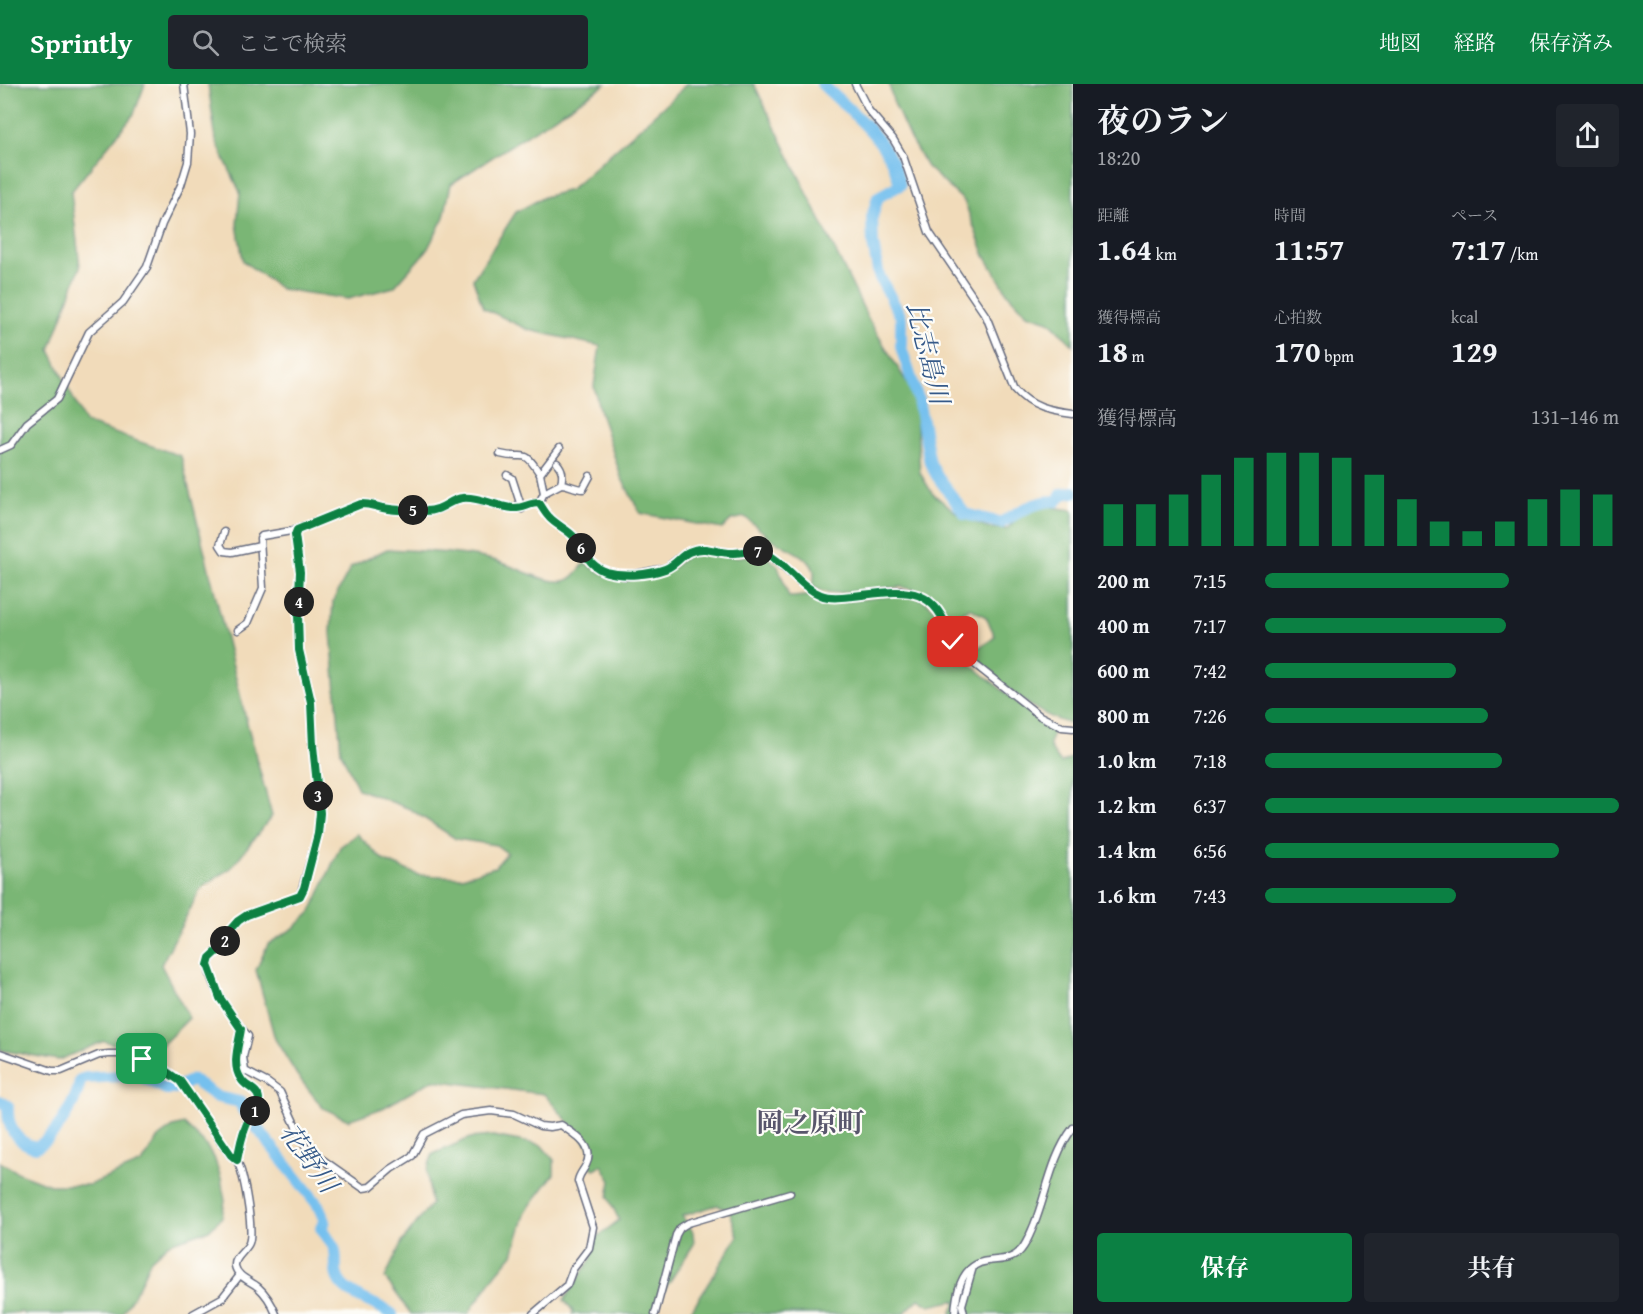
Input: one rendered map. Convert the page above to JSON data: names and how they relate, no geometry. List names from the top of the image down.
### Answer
{
  "districts": ["岡之原町"],
  "water": ["比志島川", "花野川"],
  "page": {
    "header": "Sprintly",
    "search": "ここで検索",
    "nav": ["地図", "経路", "保存済み"],
    "heading": ["夜のラン", "18:20"],
    "stats": [
      ["距離", "1.64 km"],
      ["時間", "11:57"],
      ["ペース", "7:17 /km"],
      ["獲得標高", "18 m"],
      ["心拍数", "170 bpm"],
      ["kcal", "129"]
    ],
    "chart": ["獲得標高", "131–146 m"],
    "pins": [
      "5",
      "6",
      "7",
      "4",
      "3",
      "2",
      "1"
    ],
    "list": [
      {
        "name": "200 m",
        "note": "7:15"
      },
      {
        "name": "400 m",
        "note": "7:17"
      },
      {
        "name": "600 m",
        "note": "7:42"
      },
      {
        "name": "800 m",
        "note": "7:26"
      },
      {
        "name": "1.0 km",
        "note": "7:18"
      },
      {
        "name": "1.2 km",
        "note": "6:37"
      },
      {
        "name": "1.4 km",
        "note": "6:56"
      },
      {
        "name": "1.6 km",
        "note": "7:43"
      }
    ],
    "buttons": ["保存", "共有"]
  }
}
